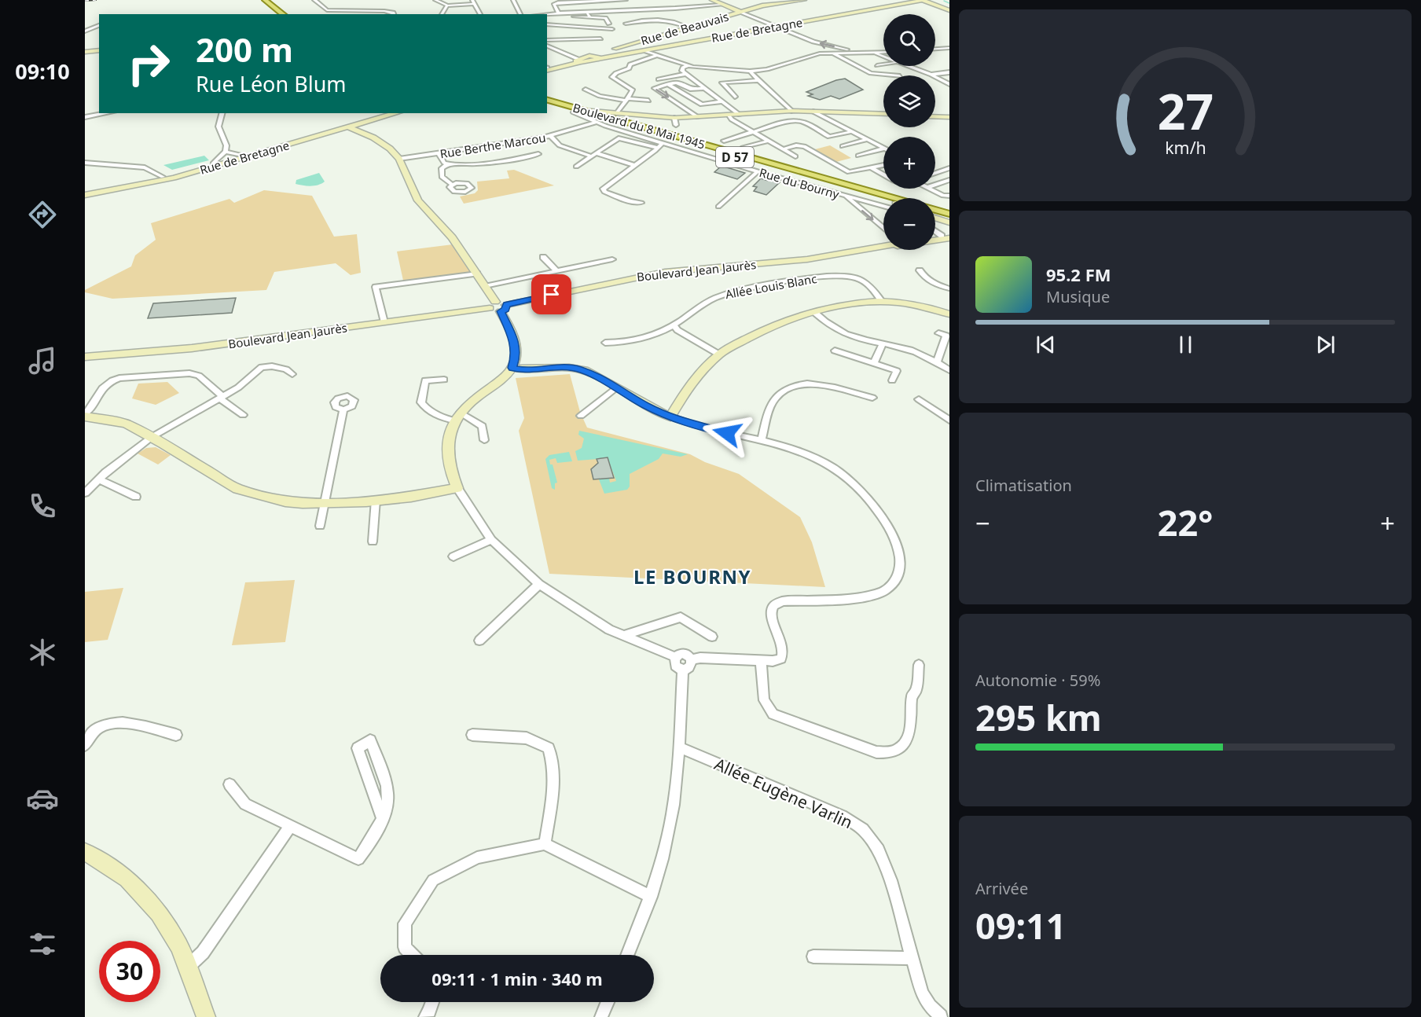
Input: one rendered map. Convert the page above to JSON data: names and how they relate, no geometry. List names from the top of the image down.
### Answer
{
  "streets": {
    "main road": ["Boulevard du 8 Mai 1945", "D 57"],
    "street": [
      "Rue de Beauvais",
      "Rue de Bretagne",
      "Rue Berthe Marcou",
      "Rue du Bourny",
      "Boulevard Jean Jaurès",
      "Allée Louis Blanc",
      "Allée Eugène Varlin"
    ]
  },
  "crossings": [
    ["Rue de Beauvais", "Rue de Bretagne"],
    ["Boulevard du 8 Mai 1945", "Rue du Bourny"],
    ["Rue Berthe Marcou", "Rue du Bourny"]
  ],
  "districts": ["LE BOURNY"],
  "page": {
    "tabs": "09:10",
    "map_buttons": ["+", "−"],
    "turn": ["200 m", "Rue Léon Blum"],
    "song": ["95.2 FM", "Musique"],
    "tile": [
      "Climatisation",
      ["Autonomie · 59%", "295 km"],
      ["Arrivée", "09:11"]
    ],
    "heat": ["−", "22°", "+"],
    "limit": "30",
    "trip": "09:11 · 1 min · 340 m",
    "gauge": ["27", "km/h"]
  }
}
